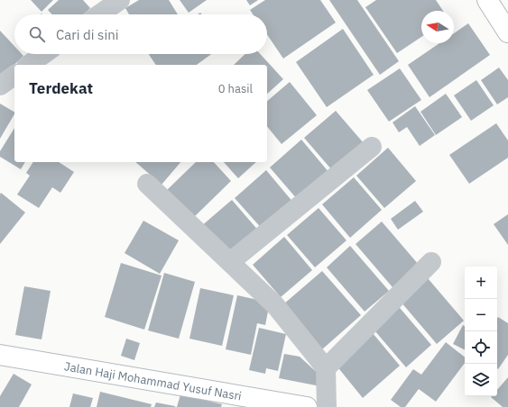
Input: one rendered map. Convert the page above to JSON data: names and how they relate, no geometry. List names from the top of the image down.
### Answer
{
  "streets": {
    "street": ["Jalan Haji Mohammad Yusuf Nasri"]
  },
  "north": "left",
  "page": {
    "search": "Cari di sini",
    "heading": ["Terdekat", "0 hasil"],
    "map_buttons": ["+", "−"]
  }
}
